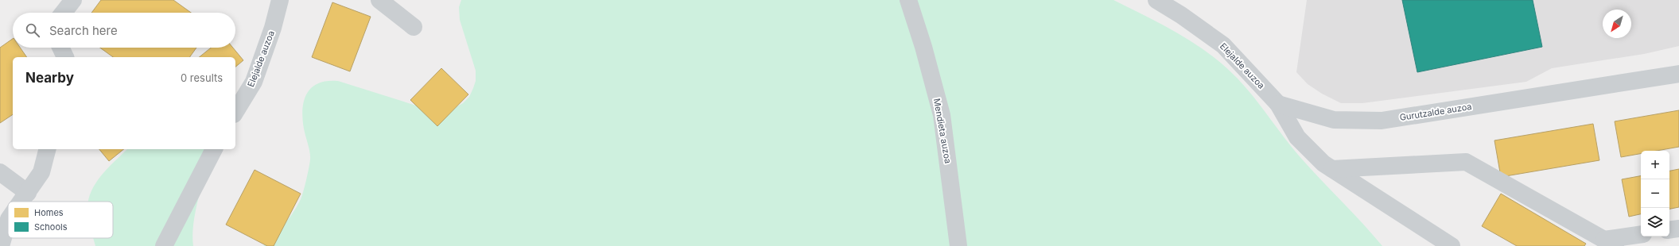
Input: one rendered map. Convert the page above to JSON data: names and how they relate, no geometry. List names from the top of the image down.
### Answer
{
  "streets": {
    "street": ["Elejalde auzoa", "Gurutzalde auzoa", "Mendieta auzoa"]
  },
  "crossings": [
    ["Elejalde auzoa", "Gurutzalde auzoa"]
  ],
  "legend": ["Homes", "Schools"],
  "north": "bottom left",
  "page": {
    "search": "Search here",
    "heading": ["Nearby", "0 results"],
    "map_buttons": ["+", "−"]
  }
}
